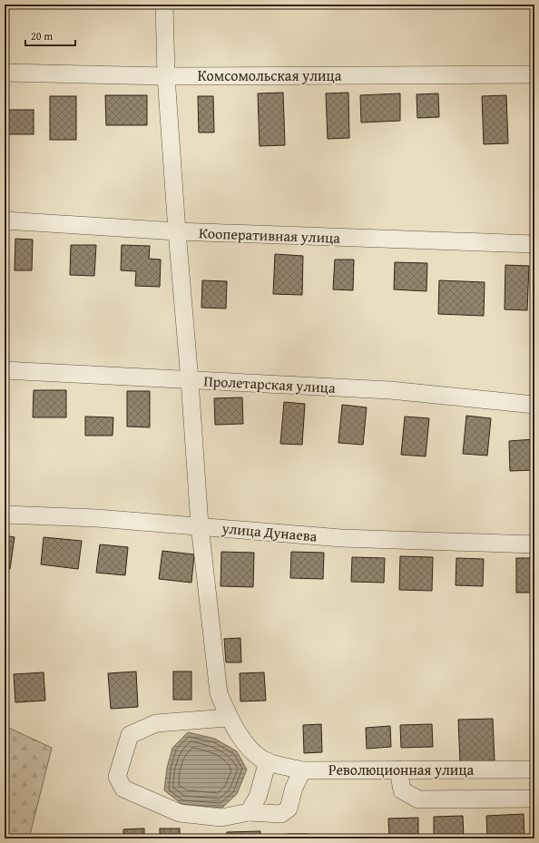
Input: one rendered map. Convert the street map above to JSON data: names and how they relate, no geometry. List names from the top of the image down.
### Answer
{
  "streets": {
    "street": [
      "Комсомольская улица",
      "Кооперативная улица",
      "Пролетарская улица",
      "улица Дунаева",
      "Революционная улица"
    ]
  },
  "scale_bar": "20 m"
}
